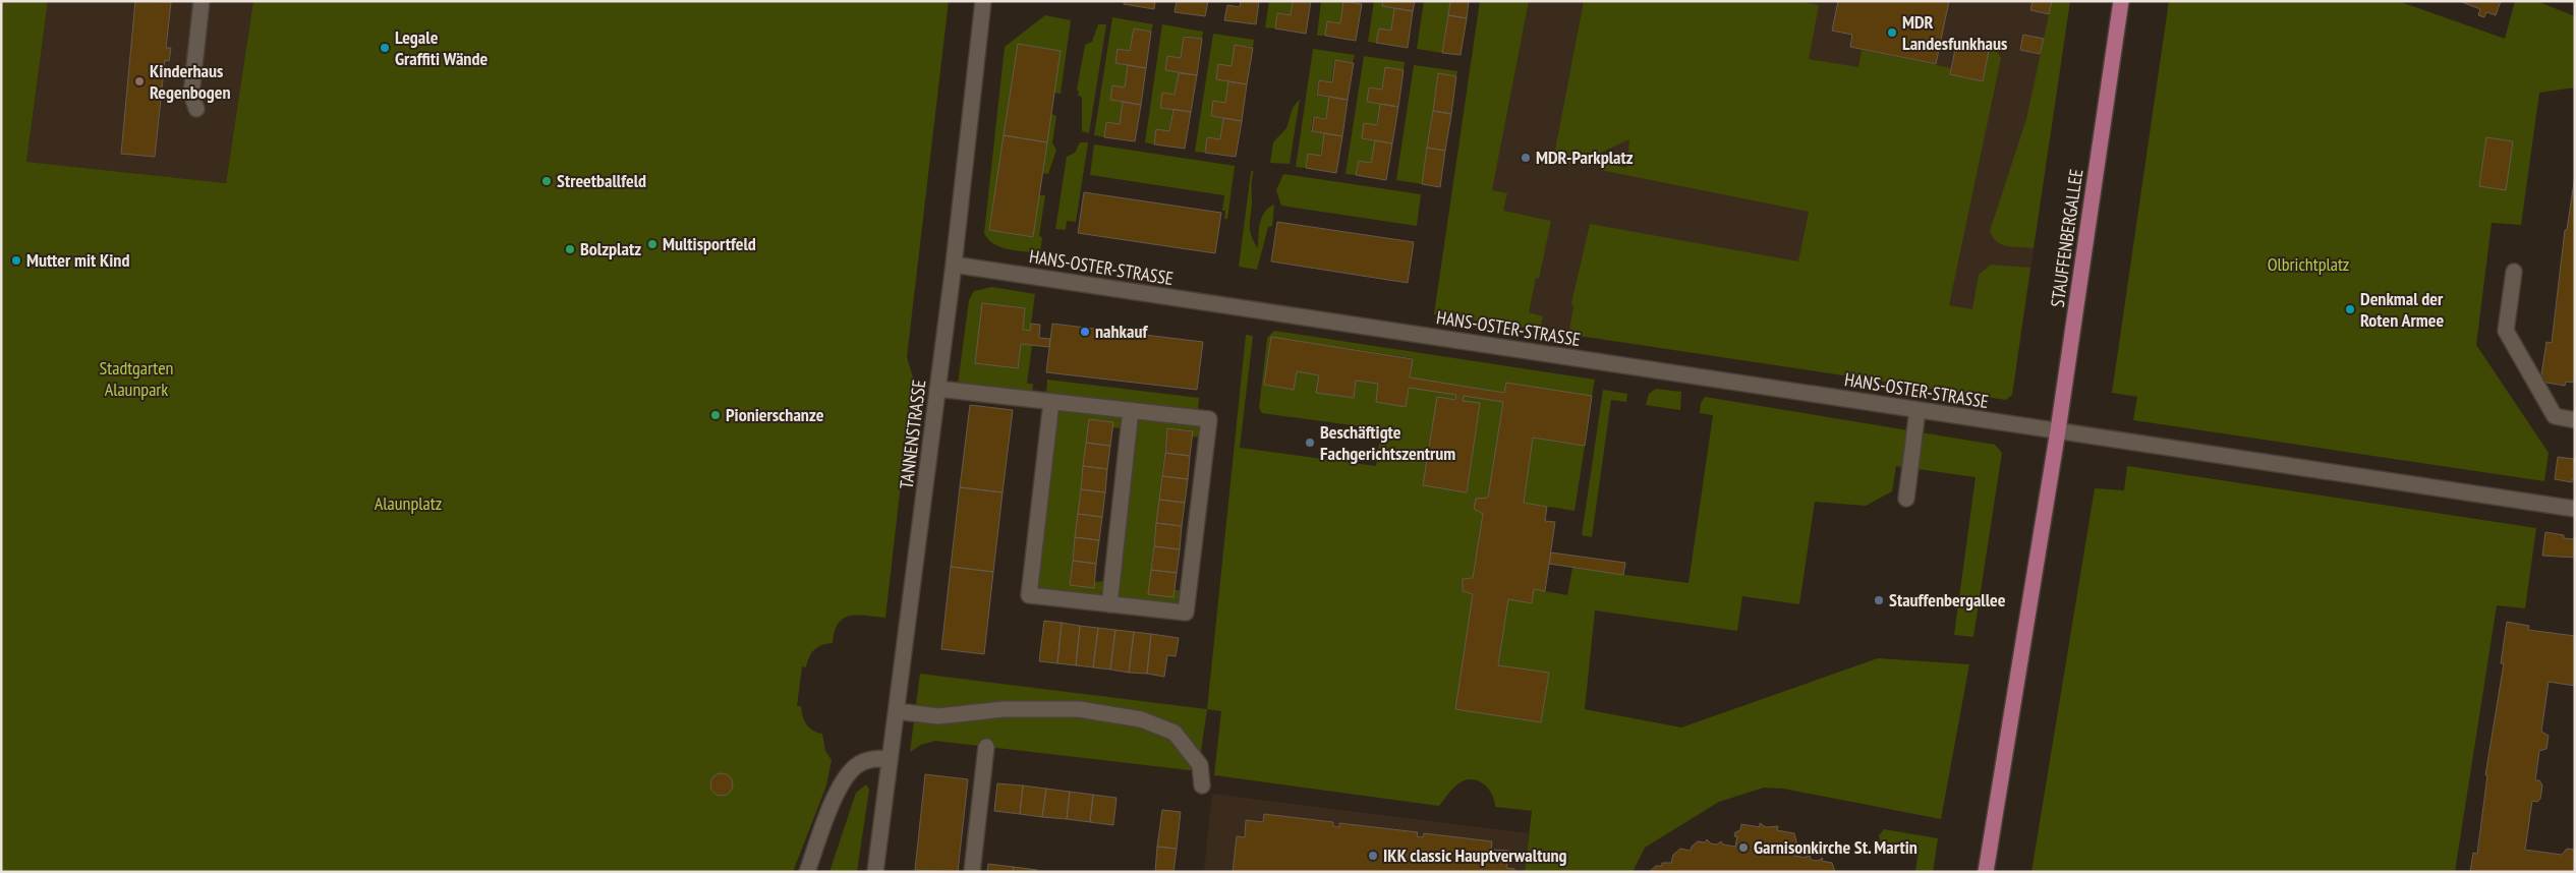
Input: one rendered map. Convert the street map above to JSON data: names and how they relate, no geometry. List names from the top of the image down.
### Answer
{
  "streets": {
    "main road": ["STAUFFENBERGALLEE"],
    "street": ["HANS-OSTER-STRASSE", "TANNENSTRASSE"]
  },
  "crossings": [
    ["STAUFFENBERGALLEE", "HANS-OSTER-STRASSE"],
    ["HANS-OSTER-STRASSE", "TANNENSTRASSE"]
  ],
  "parks": ["Olbrichtplatz", "Stadtgarten Alaunpark", "Alaunplatz"],
  "places": [
    "MDR Landesfunkhaus",
    "Legale Graffiti Wände",
    "Kinderhaus Regenbogen",
    "MDR-Parkplatz",
    "Streetballfeld",
    "Multisportfeld",
    "Bolzplatz",
    "Mutter mit Kind",
    "Denkmal der Roten Armee",
    "nahkauf",
    "Pionierschanze",
    "Beschäftigte Fachgerichtszentrum",
    "Stauffenbergallee",
    "Garnisonkirche St. Martin",
    "IKK classic Hauptverwaltung"
  ]
}
